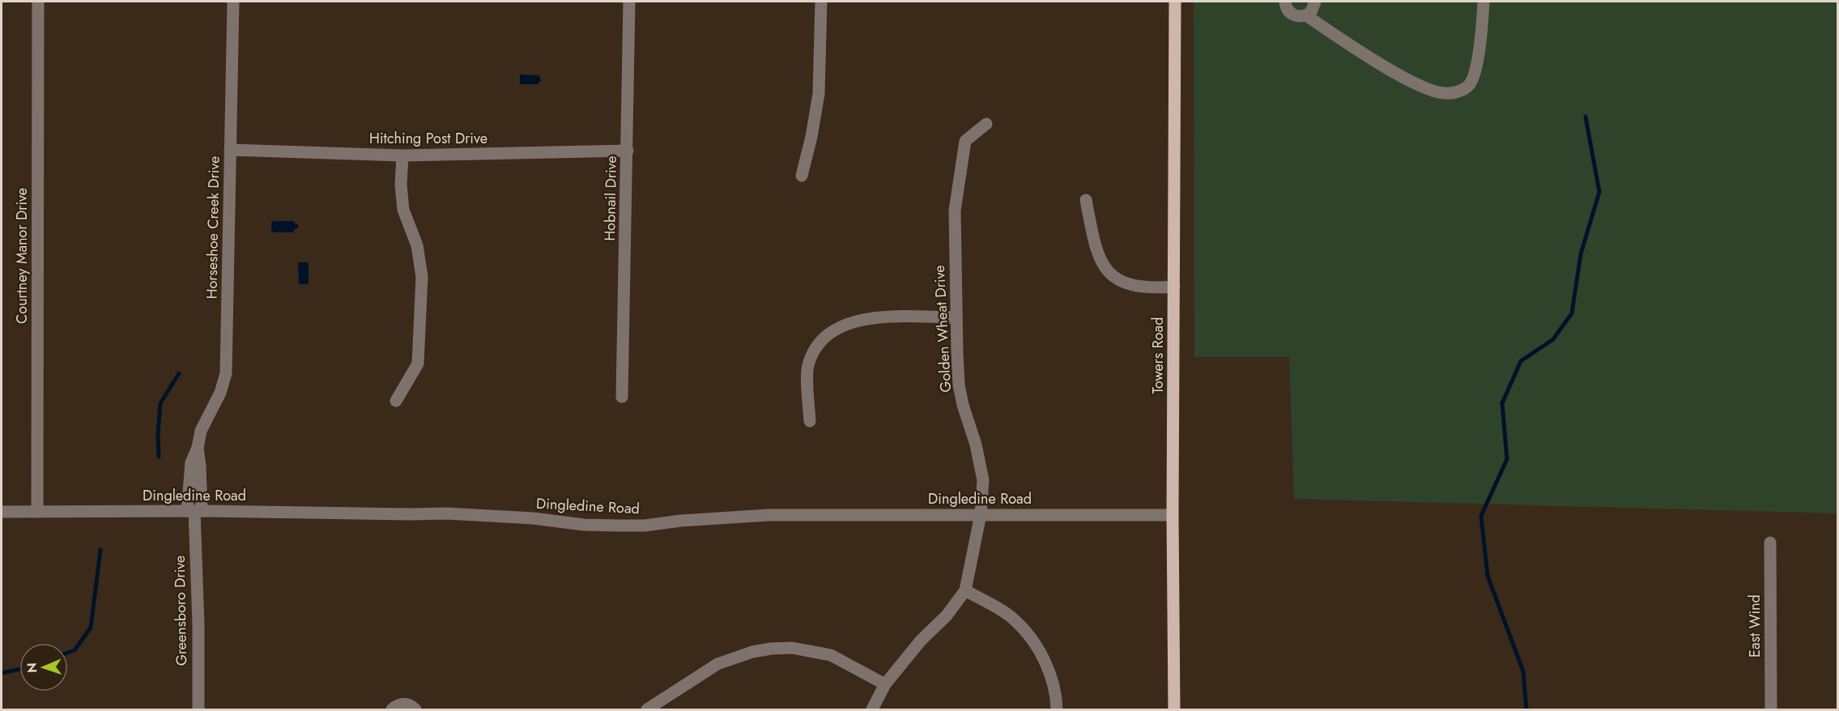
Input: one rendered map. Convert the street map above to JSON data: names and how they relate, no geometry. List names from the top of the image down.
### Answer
{
  "streets": {
    "main road": ["Towers Road"],
    "street": [
      "Hitching Post Drive",
      "Hobnail Drive",
      "Horseshoe Creek Drive",
      "Courtney Manor Drive",
      "Golden Wheat Drive",
      "Dingledine Road",
      "Greensboro Drive",
      "East Wind"
    ]
  },
  "crossings": [
    ["Hitching Post Drive", "Hobnail Drive"],
    ["Hitching Post Drive", "Horseshoe Creek Drive"],
    ["Horseshoe Creek Drive", "Dingledine Road"],
    ["Horseshoe Creek Drive", "Greensboro Drive"],
    ["Courtney Manor Drive", "Dingledine Road"],
    ["Golden Wheat Drive", "Dingledine Road"],
    ["Towers Road", "Dingledine Road"],
    ["Dingledine Road", "Greensboro Drive"]
  ],
  "north": "left"
}
